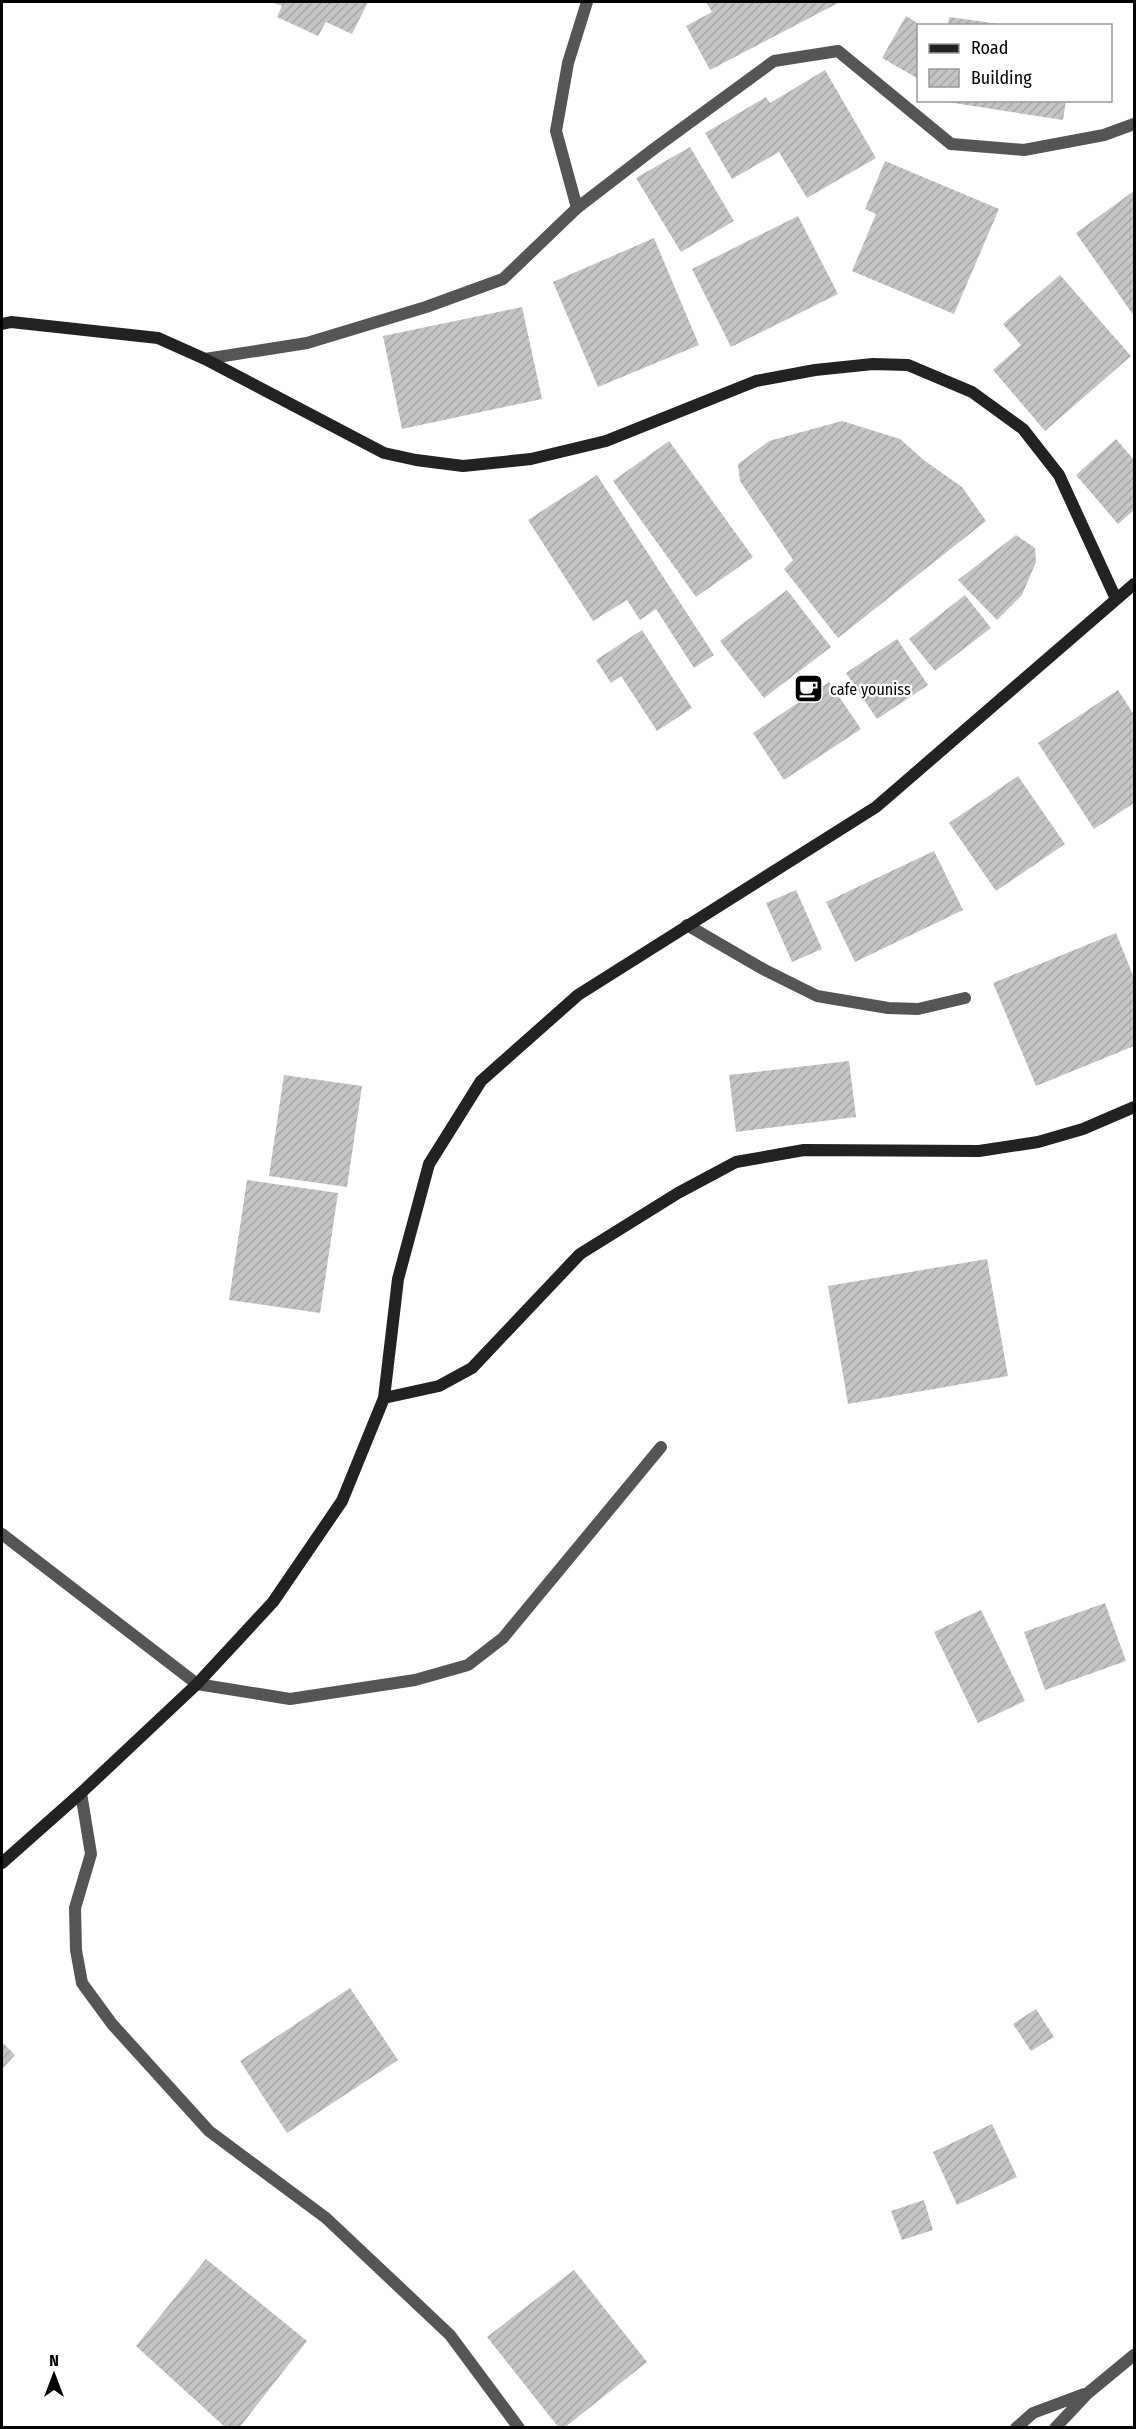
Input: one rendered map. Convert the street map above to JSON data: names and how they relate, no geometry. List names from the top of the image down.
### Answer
{
  "places": {
    "cafe": ["cafe youniss"]
  },
  "legend": ["Road", "Building"],
  "north": "top"
}
